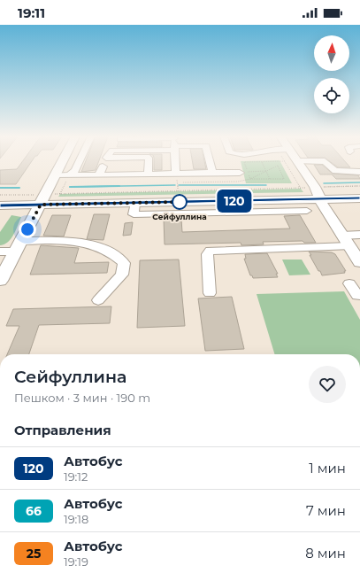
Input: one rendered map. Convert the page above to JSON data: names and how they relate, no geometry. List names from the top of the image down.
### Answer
{
  "places": ["Сейфуллина"],
  "lines": ["bus line 120"],
  "north": "top",
  "page": {
    "status": "19:11",
    "on_map": "120",
    "heading": [
      ["Сейфуллина", "Пешком · 3 мин · 190 m"],
      "Отправления"
    ],
    "list": [
      {
        "mark": "120",
        "name": "Автобус",
        "note": "19:12",
        "value": "1 мин"
      },
      {
        "mark": "66",
        "name": "Автобус",
        "note": "19:18",
        "value": "7 мин"
      },
      {
        "mark": "25",
        "name": "Автобус",
        "note": "19:19",
        "value": "8 мин"
      }
    ]
  }
}
